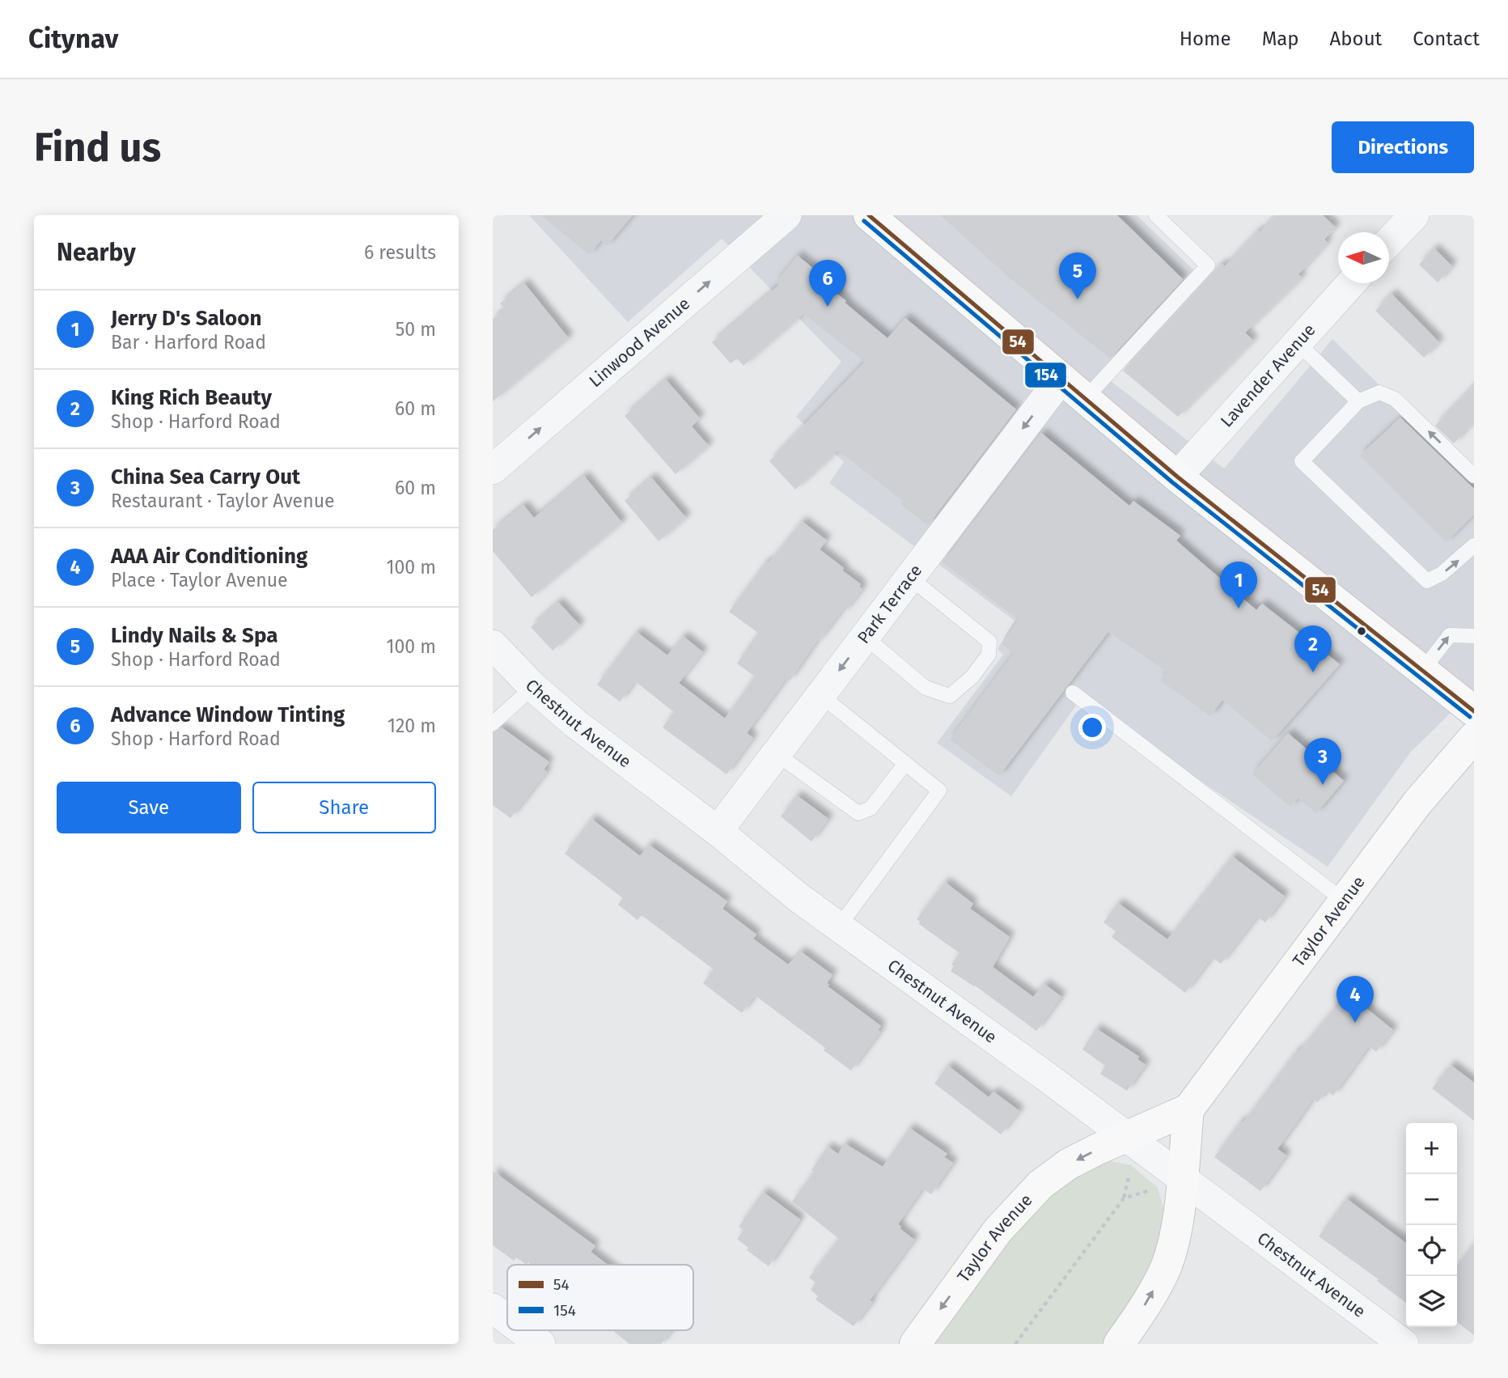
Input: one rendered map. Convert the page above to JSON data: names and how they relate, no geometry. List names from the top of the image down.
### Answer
{
  "streets": {
    "main road": ["Taylor Avenue"],
    "street": [
      "Linwood Avenue",
      "Lavender Avenue",
      "Park Terrace",
      "Chestnut Avenue"
    ]
  },
  "crossings": [
    ["Park Terrace", "Chestnut Avenue"],
    ["Chestnut Avenue", "Taylor Avenue"]
  ],
  "one_way": ["Linwood Avenue", "Park Terrace"],
  "lines": ["transit line 54", "transit line 154"],
  "legend": ["54", "154"],
  "north": "left",
  "page": {
    "header": "Citynav",
    "nav": [
      "Home",
      "Map",
      "About",
      "Contact"
    ],
    "buttons": [
      "Directions",
      ["Save", "Share"]
    ],
    "title": "Find us",
    "heading": ["Nearby", "6 results"],
    "pins": [
      "5",
      "6",
      "1",
      "2",
      "3",
      "4"
    ],
    "list": [
      {
        "mark": "1",
        "name": "Jerry D's Saloon",
        "note": "Bar · Harford Road",
        "value": "50 m"
      },
      {
        "mark": "2",
        "name": "King Rich Beauty",
        "note": "Shop · Harford Road",
        "value": "60 m"
      },
      {
        "mark": "3",
        "name": "China Sea Carry Out",
        "note": "Restaurant · Taylor Avenue",
        "value": "60 m"
      },
      {
        "mark": "4",
        "name": "AAA Air Conditioning",
        "note": "Place · Taylor Avenue",
        "value": "100 m"
      },
      {
        "mark": "5",
        "name": "Lindy Nails & Spa",
        "note": "Shop · Harford Road",
        "value": "100 m"
      },
      {
        "mark": "6",
        "name": "Advance Window Tinting",
        "note": "Shop · Harford Road",
        "value": "120 m"
      }
    ],
    "map_buttons": ["+", "−"]
  }
}
